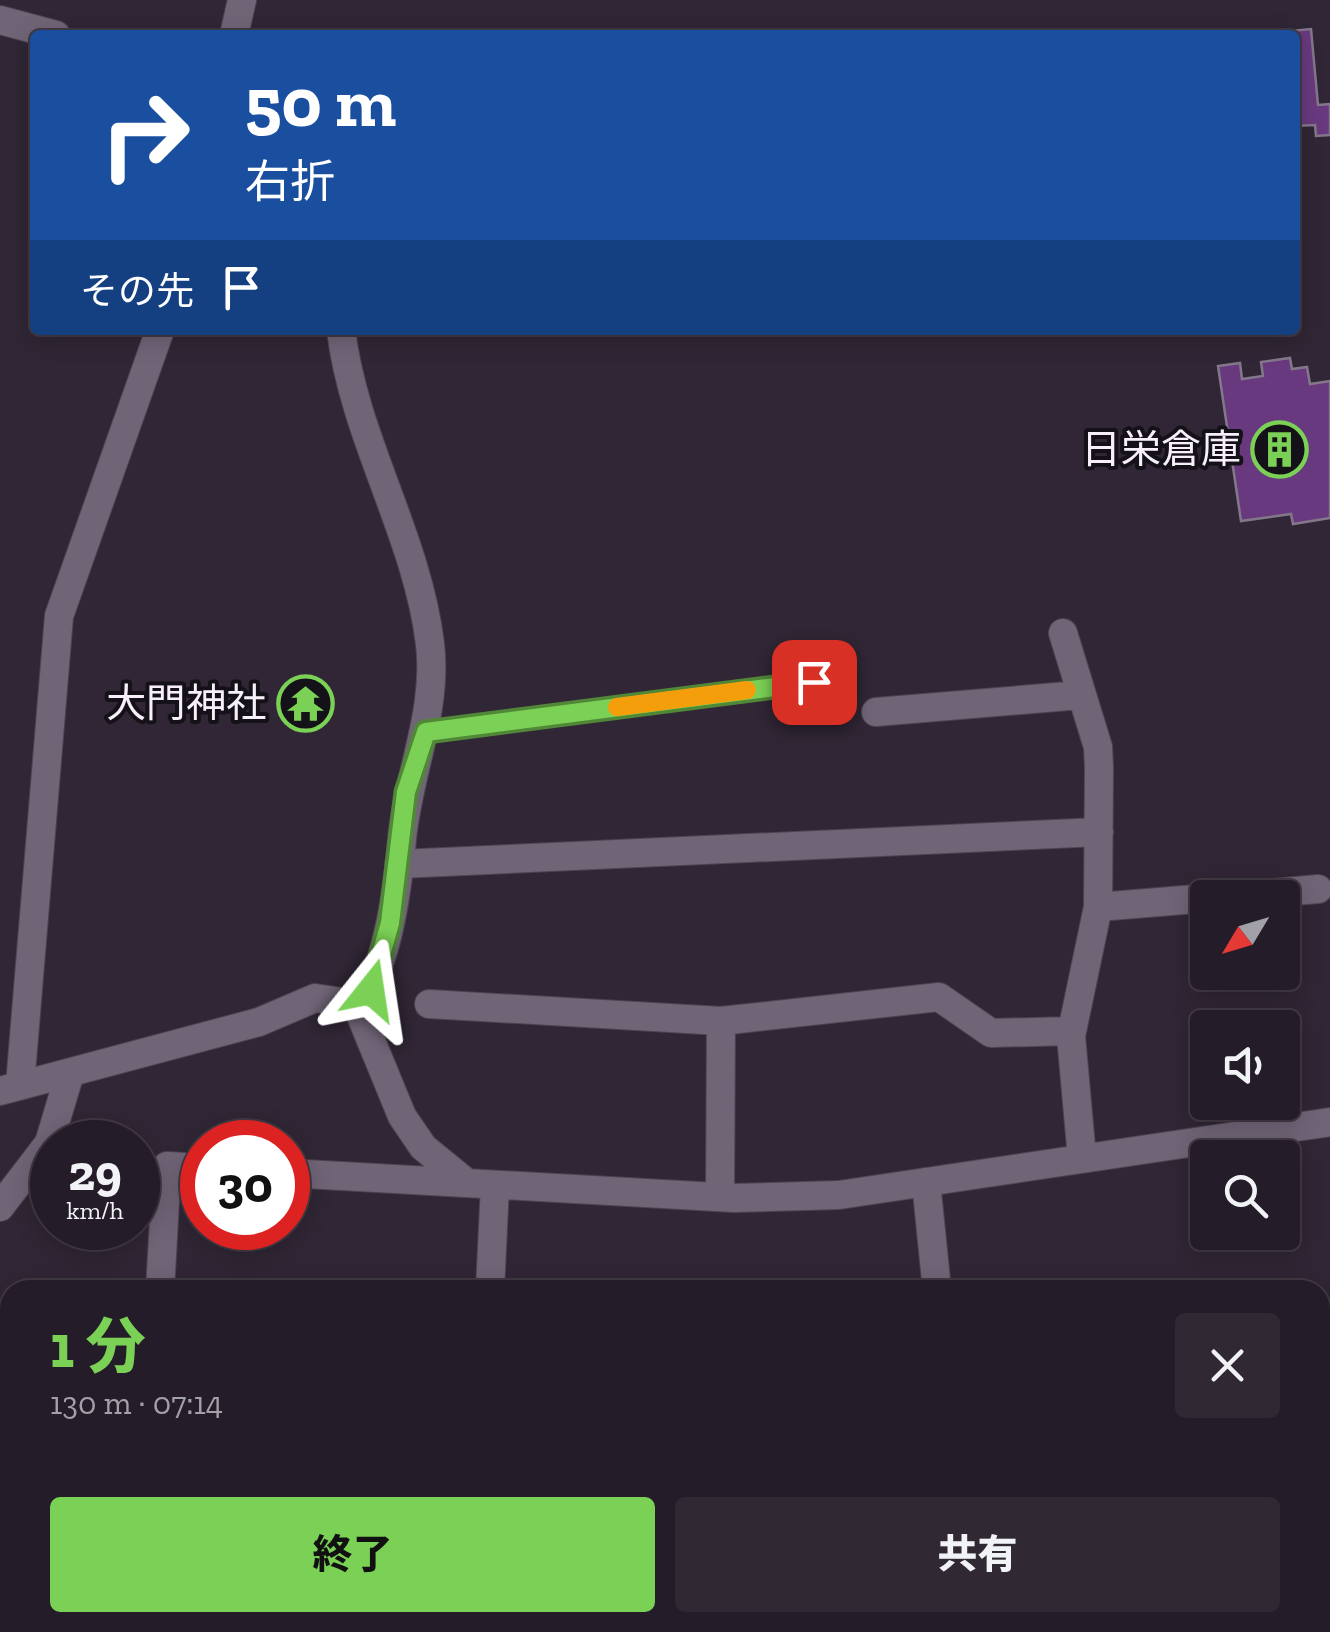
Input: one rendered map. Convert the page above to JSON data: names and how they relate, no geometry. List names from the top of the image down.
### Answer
{
  "places": {
    "building": ["日栄倉庫"],
    "temple": ["大門神社"]
  },
  "north": "bottom left",
  "page": {
    "turn": ["50 m", "右折"],
    "then": "その先",
    "speed": "29 km/h",
    "limit": "30",
    "heading": ["1 分", "130 m · 07:14"],
    "buttons": ["終了", "共有"]
  }
}
